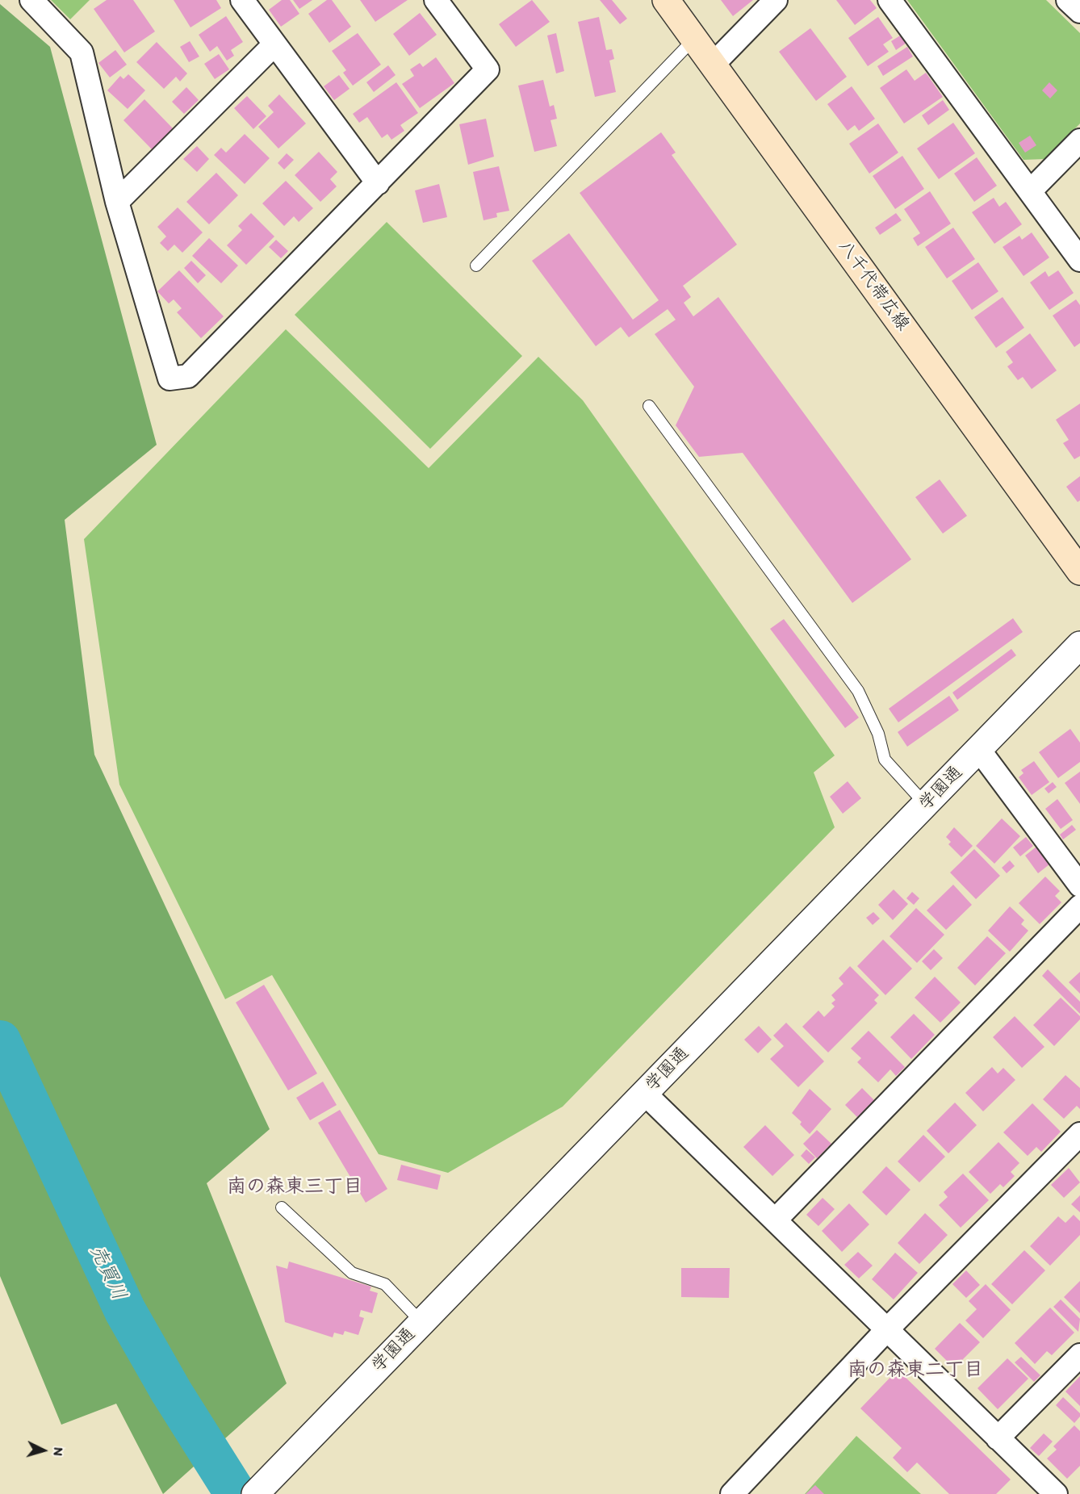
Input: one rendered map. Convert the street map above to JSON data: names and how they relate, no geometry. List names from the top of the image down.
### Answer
{
  "streets": {
    "main road": ["八千代帯広線"],
    "street": ["学園通"]
  },
  "districts": ["南の森東三丁目", "南の森東二丁目"],
  "water": ["売買川"],
  "north": "right"
}
